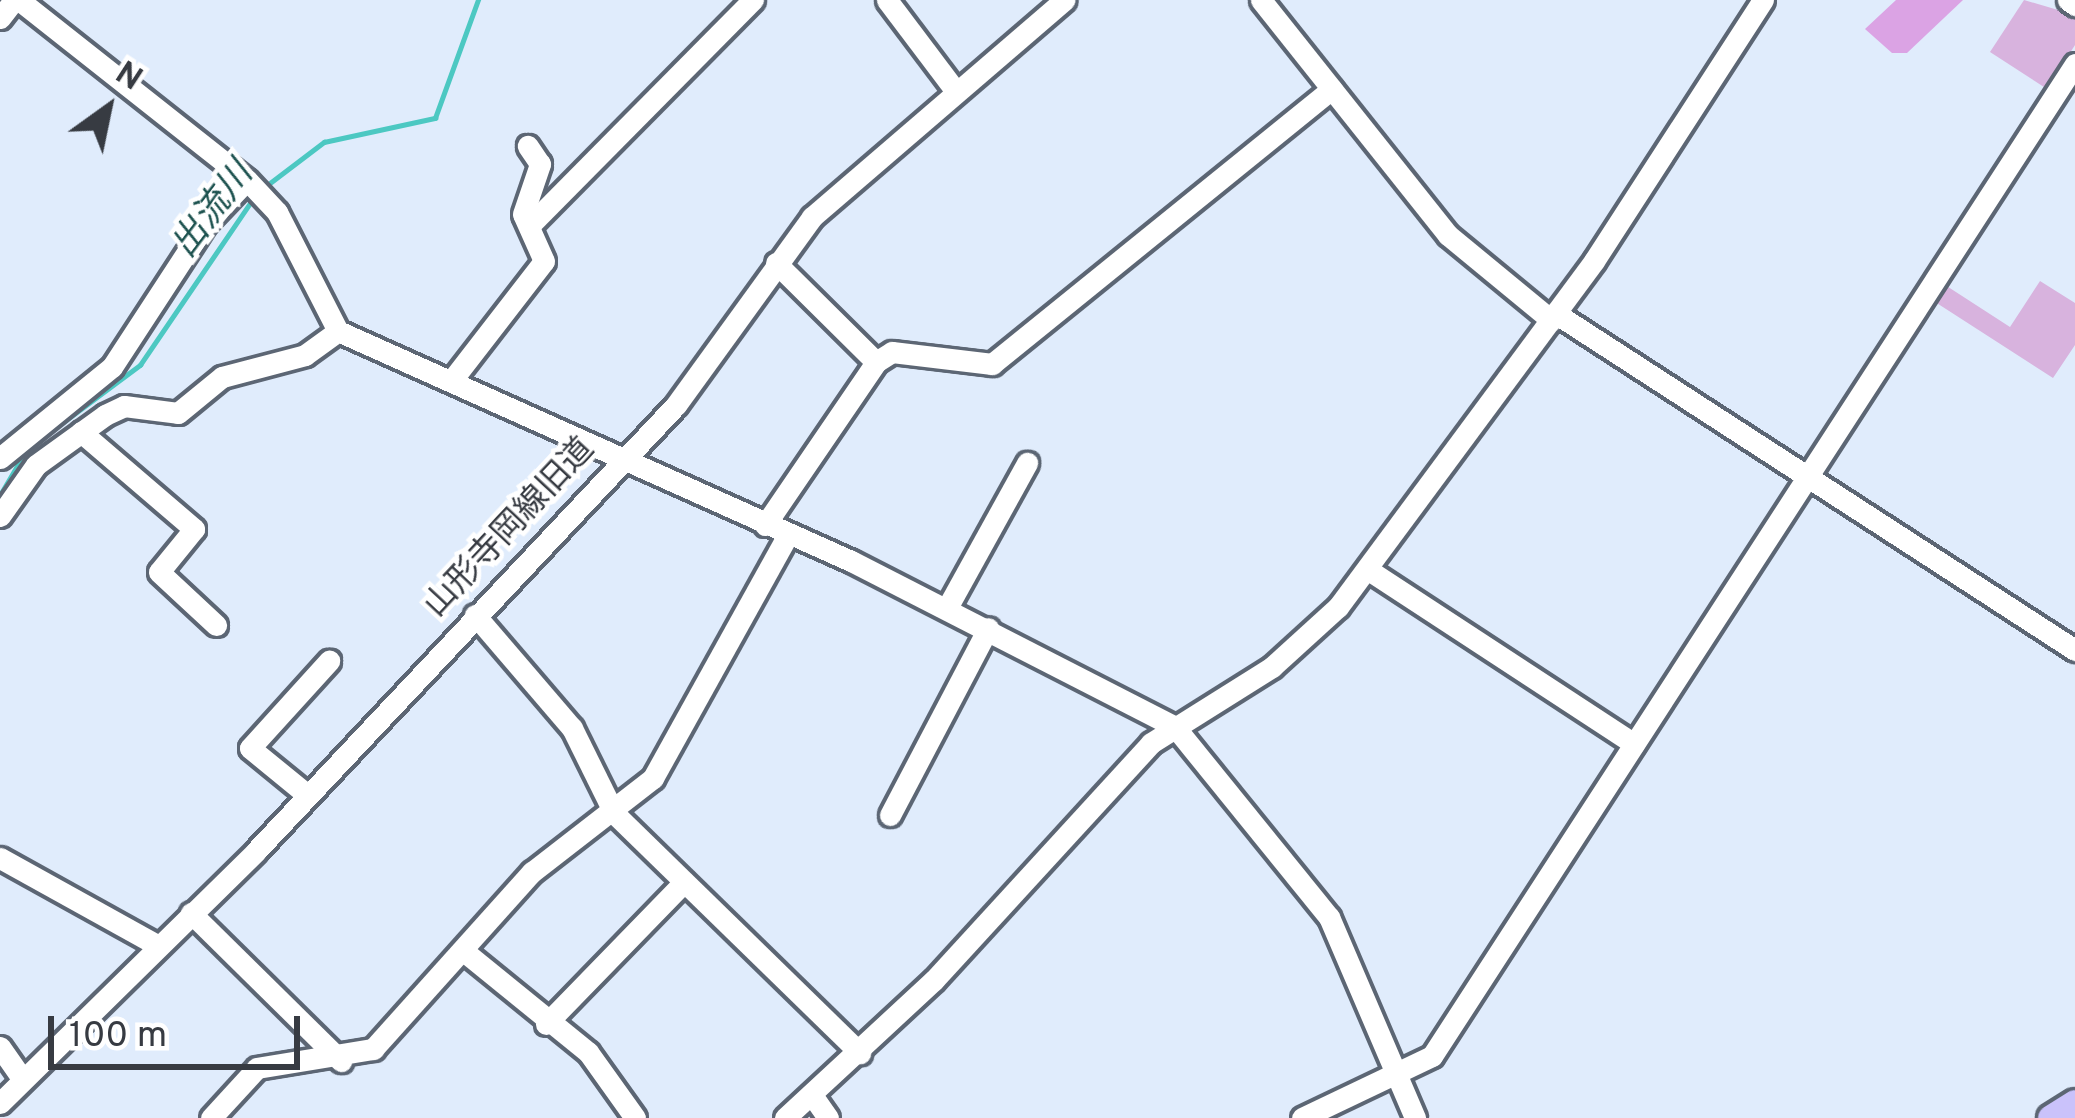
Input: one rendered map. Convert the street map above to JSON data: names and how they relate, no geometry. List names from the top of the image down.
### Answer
{
  "streets": {
    "street": ["山形寺岡線旧道"]
  },
  "water": ["出流川"],
  "scale_bar": "100 m",
  "north": "top right"
}
